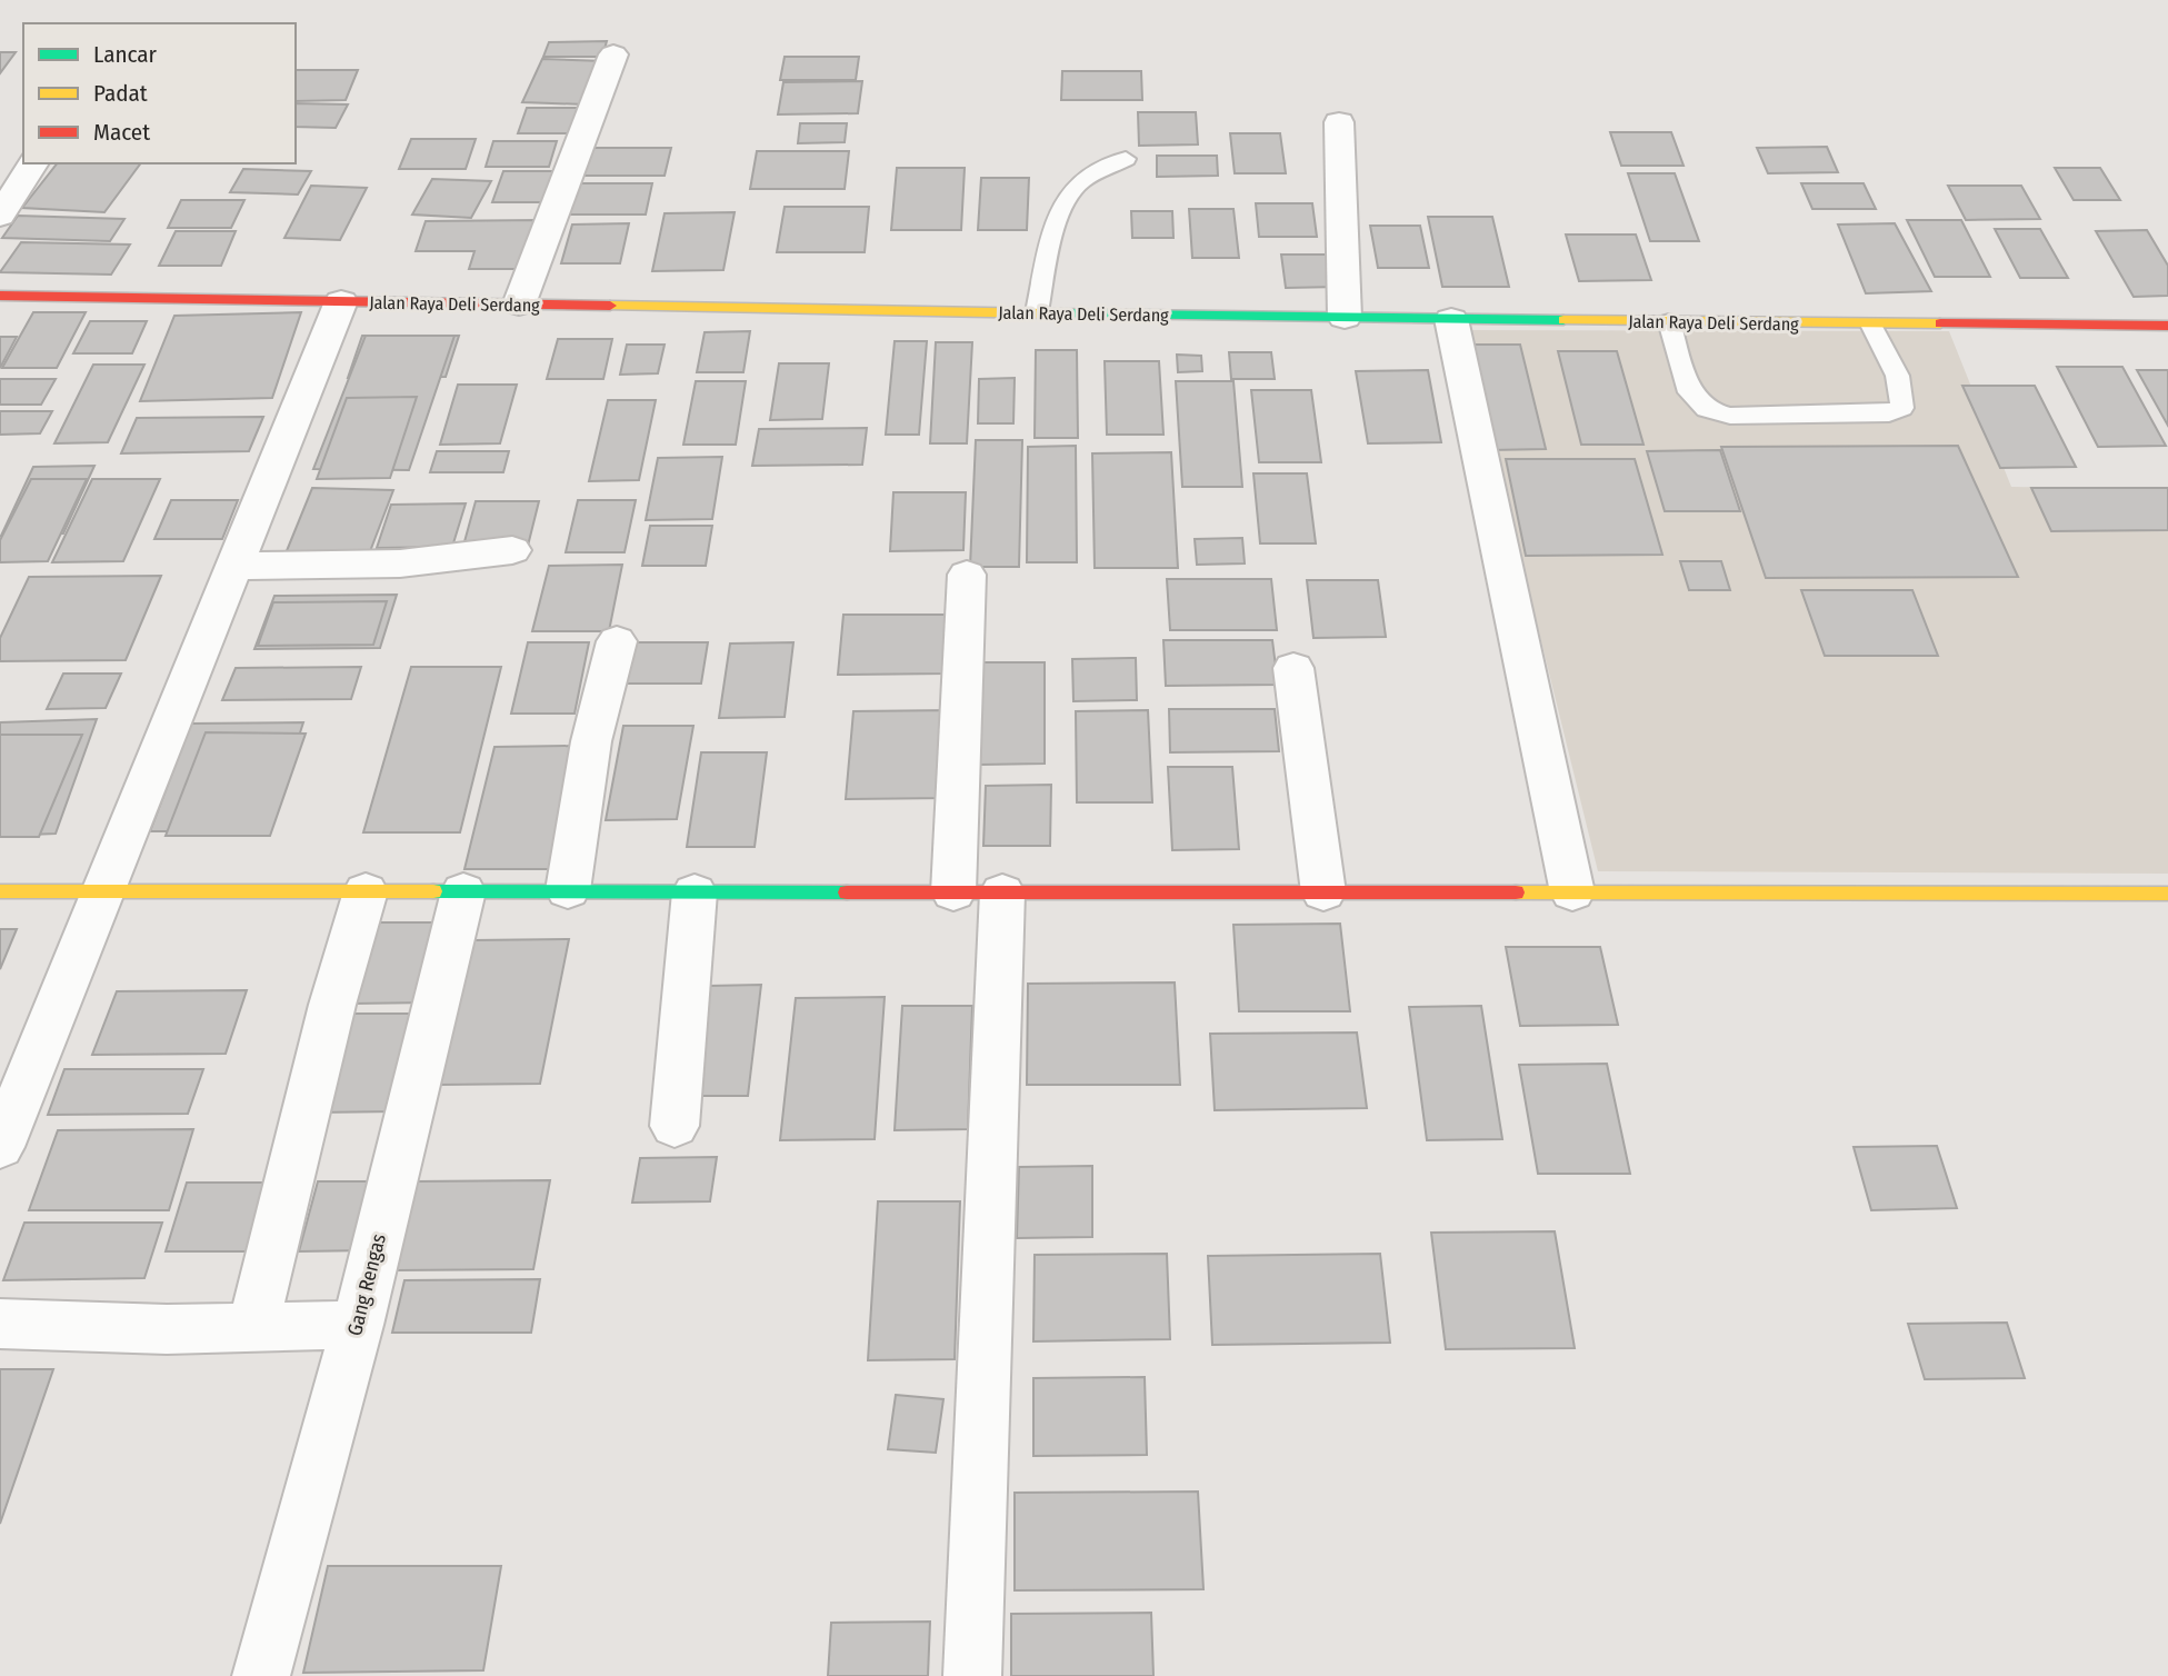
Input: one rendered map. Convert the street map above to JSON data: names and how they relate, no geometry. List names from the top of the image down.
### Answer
{
  "streets": {
    "main road": ["Jalan Raya Deli Serdang"],
    "street": ["Gang Rengas"]
  },
  "legend": ["Lancar", "Padat", "Macet"]
}
